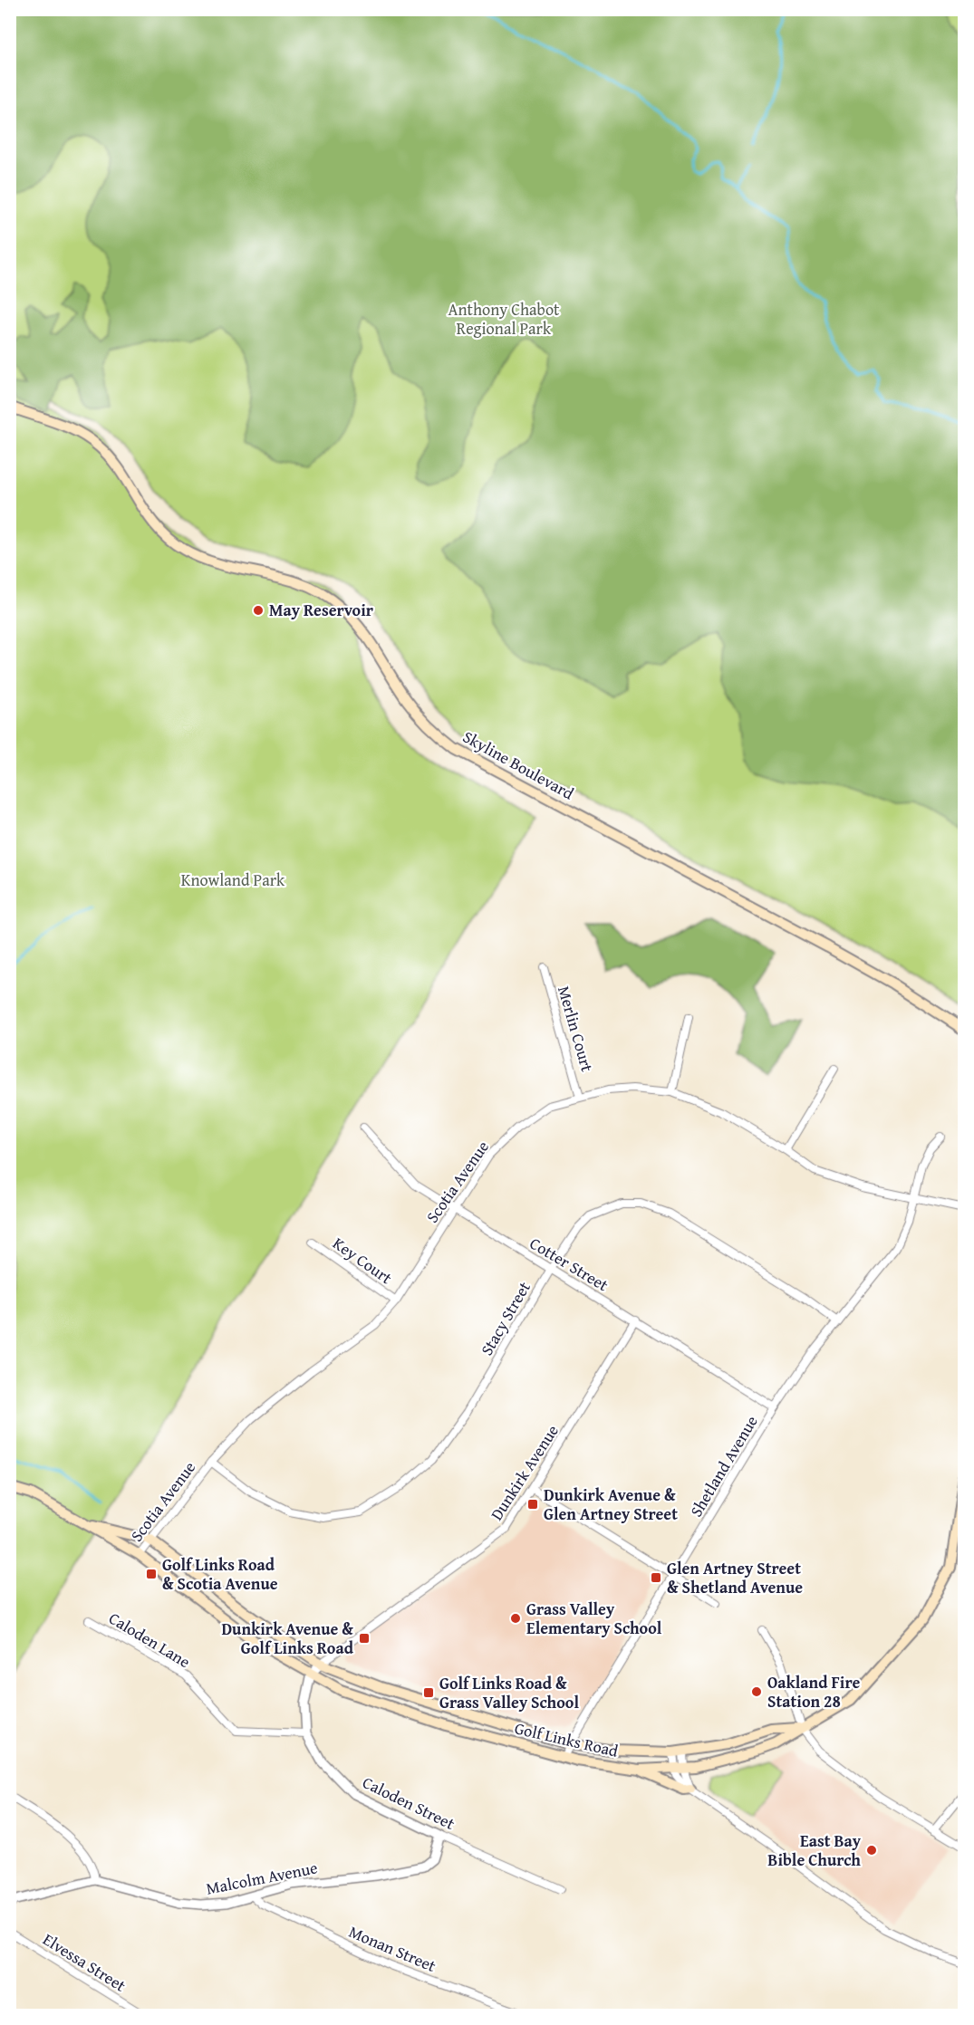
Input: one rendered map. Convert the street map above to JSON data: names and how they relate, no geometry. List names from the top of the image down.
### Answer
{
  "streets": {
    "main road": ["Skyline Boulevard", "Golf Links Road"],
    "street": [
      "Merlin Court",
      "Scotia Avenue",
      "Key Court",
      "Cotter Street",
      "Stacy Street",
      "Shetland Avenue",
      "Dunkirk Avenue",
      "Caloden Lane",
      "Caloden Street",
      "Malcolm Avenue",
      "Monan Street",
      "Elvessa Street"
    ]
  },
  "crossings": [
    ["Merlin Court", "Scotia Avenue"],
    ["Scotia Avenue", "Key Court"],
    ["Scotia Avenue", "Cotter Street"],
    ["Scotia Avenue", "Stacy Street"],
    ["Scotia Avenue", "Shetland Avenue"],
    ["Scotia Avenue", "Golf Links Road"],
    ["Cotter Street", "Stacy Street"],
    ["Cotter Street", "Shetland Avenue"],
    ["Cotter Street", "Dunkirk Avenue"],
    ["Stacy Street", "Shetland Avenue"],
    ["Shetland Avenue", "Golf Links Road"],
    ["Dunkirk Avenue", "Golf Links Road"],
    ["Caloden Lane", "Caloden Street"],
    ["Golf Links Road", "Caloden Street"],
    ["Caloden Street", "Malcolm Avenue"],
    ["Malcolm Avenue", "Monan Street"]
  ],
  "parks": ["Anthony Chabot Regional Park", "Knowland Park"],
  "places": {
    "other": [
      "May Reservoir",
      "Grass Valley Elementary School",
      "Oakland Fire Station 28",
      "East Bay Bible Church"
    ],
    "transit": [
      "Dunkirk Avenue & Glen Artney Street",
      "Golf Links Road & Scotia Avenue",
      "Glen Artney Street & Shetland Avenue",
      "Dunkirk Avenue & Golf Links Road",
      "Golf Links Road & Grass Valley School"
    ]
  }
}
